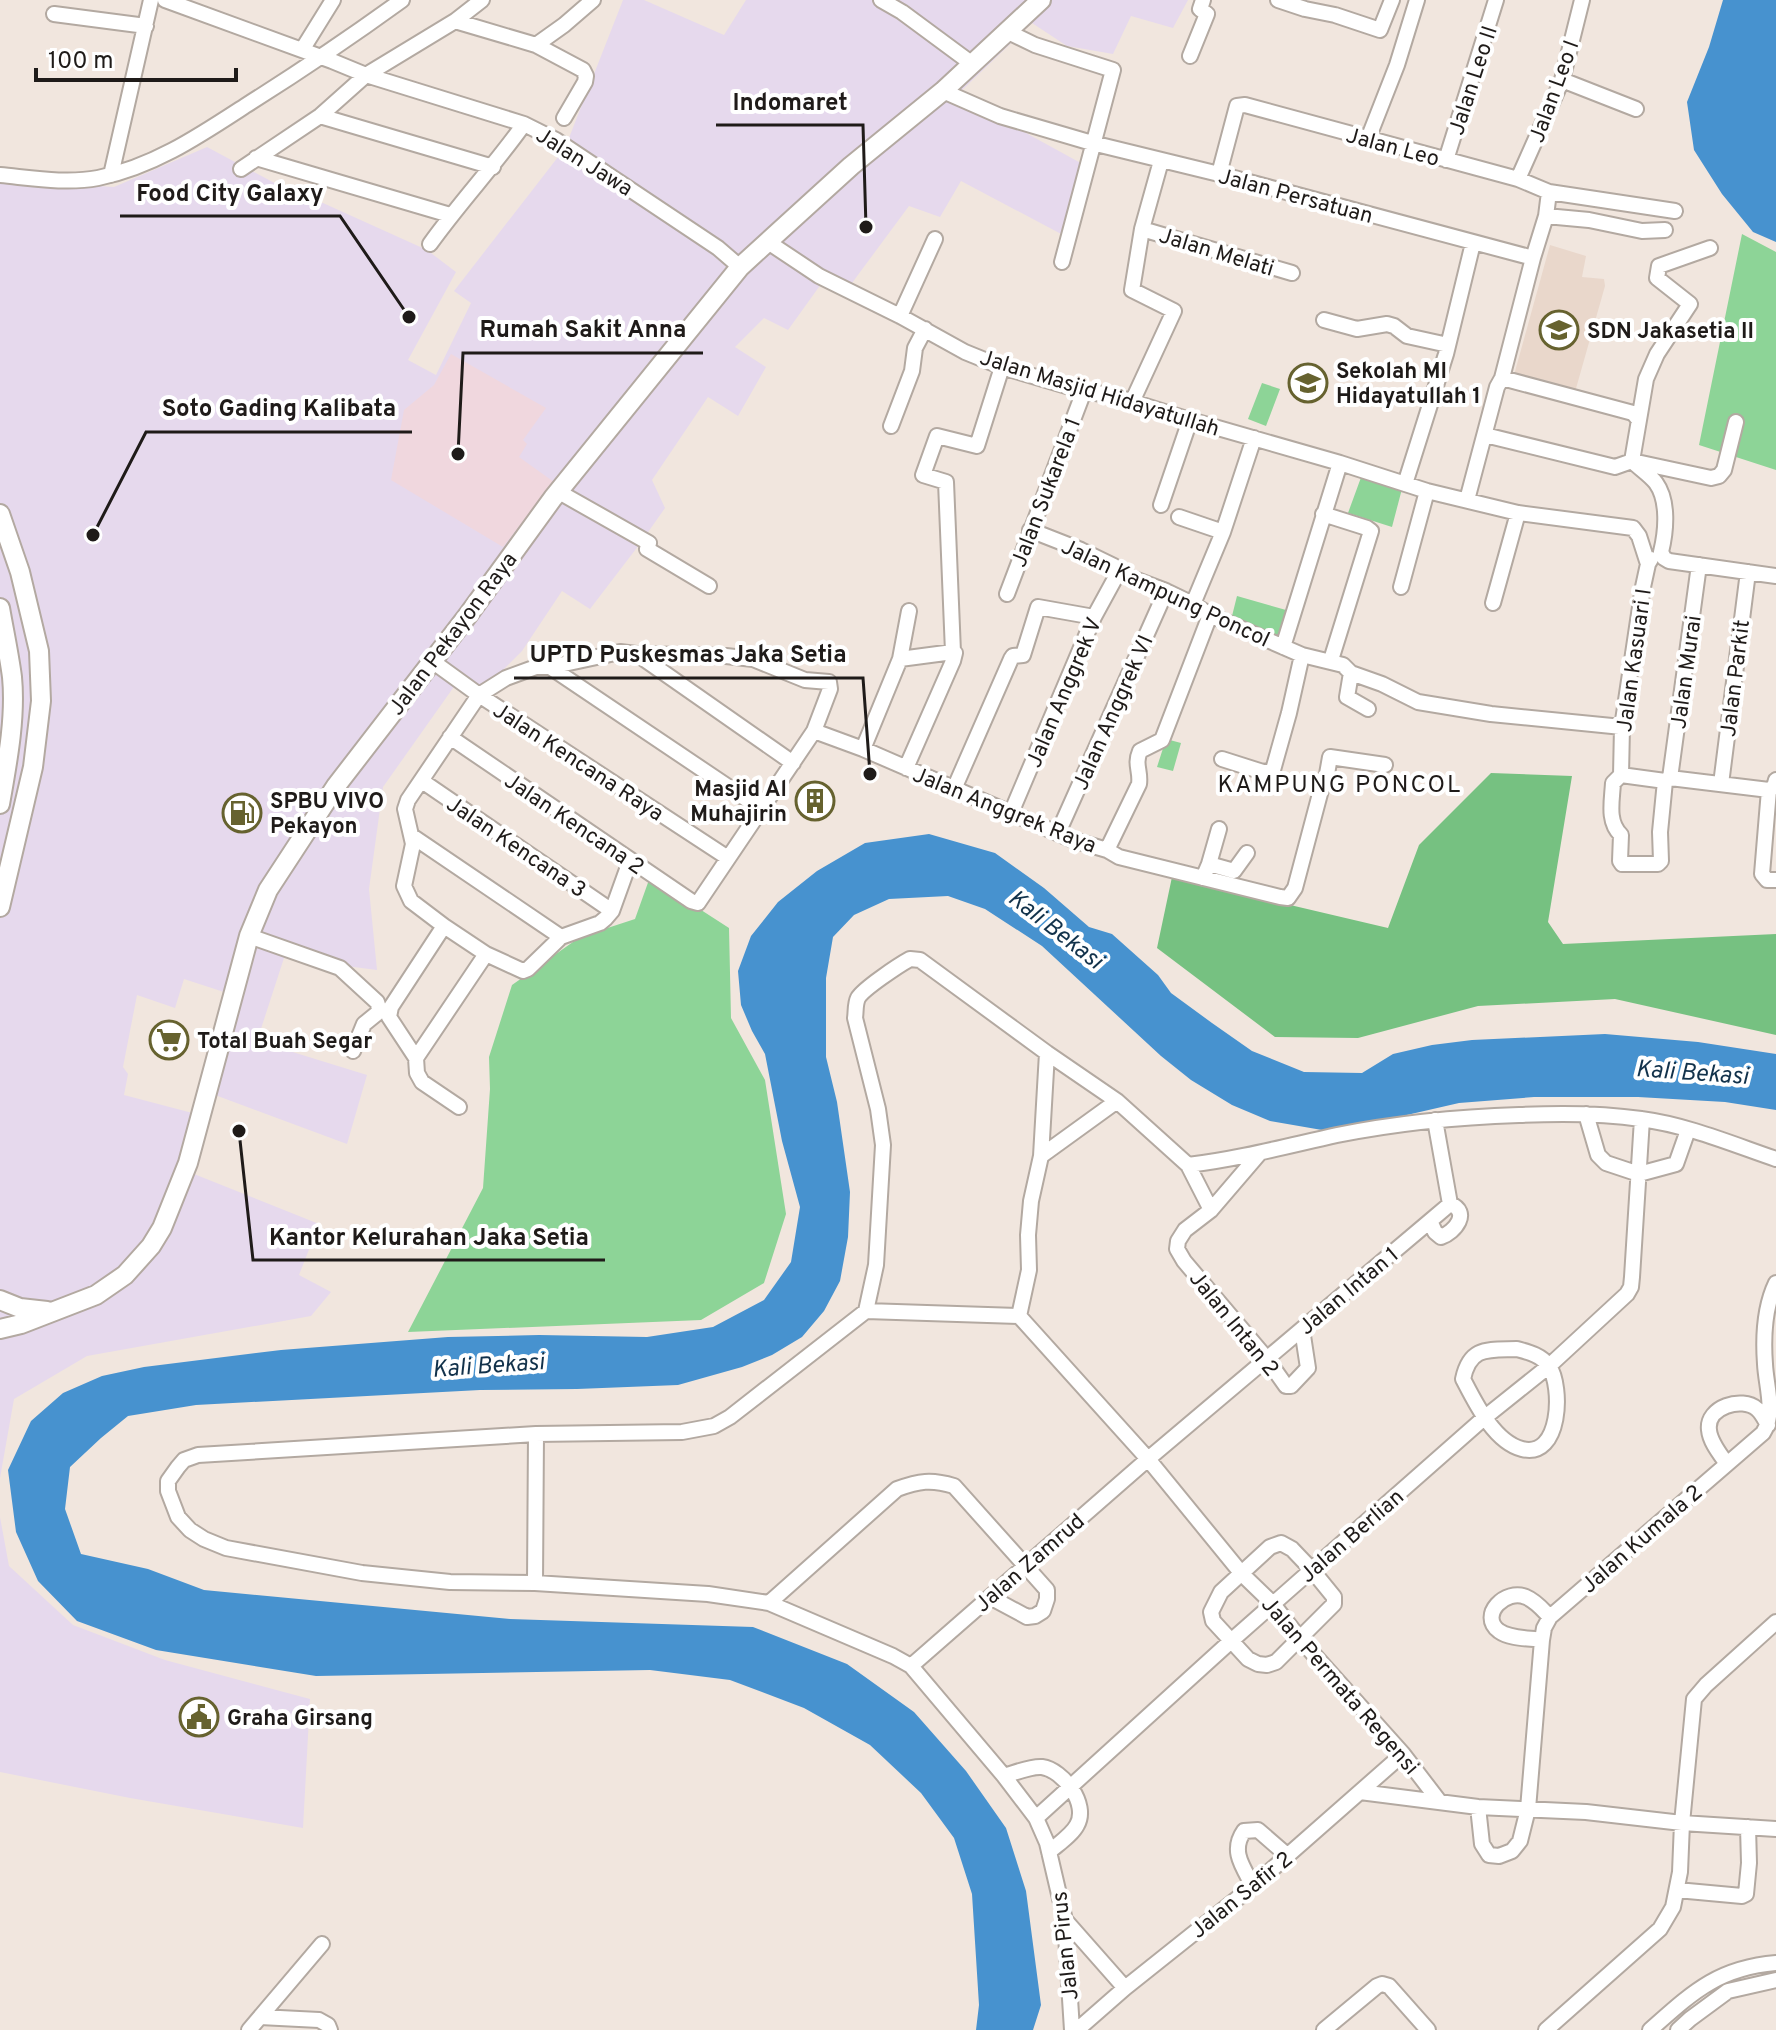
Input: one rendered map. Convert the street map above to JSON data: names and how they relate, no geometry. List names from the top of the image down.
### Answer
{
  "streets": {
    "main road": ["Jalan Pekayon Raya"],
    "street": [
      "Jalan Leo II",
      "Jalan Leo I",
      "Jalan Leo",
      "Jalan Jawa",
      "Jalan Persatuan",
      "Jalan Melati",
      "Jalan Masjid Hidayatullah",
      "Jalan Sukarela 1",
      "Jalan Kampung Poncol",
      "Jalan Kasuari I",
      "Jalan Murai",
      "Jalan Parkit",
      "Jalan Anggrek V",
      "Jalan Anggrek VI",
      "Jalan Kencana Raya",
      "Jalan Anggrek Raya",
      "Jalan Kencana 2",
      "Jalan Kencana 3",
      "Jalan Intan 1",
      "Jalan Intan 2",
      "Jalan Berlian",
      "Jalan Kumala 2",
      "Jalan Zamrud",
      "Jalan Permata Regensi",
      "Jalan Safir 2",
      "Jalan Pirus"
    ]
  },
  "crossings": [
    ["Jalan Leo II", "Jalan Leo"],
    ["Jalan Leo I", "Jalan Leo"],
    ["Jalan Leo", "Jalan Persatuan"],
    ["Jalan Jawa", "Jalan Pekayon Raya"],
    ["Jalan Persatuan", "Jalan Pekayon Raya"],
    ["Jalan Masjid Hidayatullah", "Jalan Sukarela 1"],
    ["Jalan Masjid Hidayatullah", "Jalan Pekayon Raya"],
    ["Jalan Masjid Hidayatullah", "Jalan Kasuari I"],
    ["Jalan Sukarela 1", "Jalan Kampung Poncol"],
    ["Jalan Kampung Poncol", "Jalan Kasuari I"],
    ["Jalan Kampung Poncol", "Jalan Anggrek V"],
    ["Jalan Kampung Poncol", "Jalan Anggrek VI"],
    ["Jalan Pekayon Raya", "Jalan Kencana Raya"],
    ["Jalan Kasuari I", "Jalan Murai"],
    ["Jalan Anggrek V", "Jalan Anggrek Raya"],
    ["Jalan Anggrek VI", "Jalan Anggrek Raya"],
    ["Jalan Kencana Raya", "Jalan Kencana 2"],
    ["Jalan Intan 1", "Jalan Intan 2"],
    ["Jalan Intan 1", "Jalan Zamrud"],
    ["Jalan Intan 1", "Jalan Permata Regensi"],
    ["Jalan Berlian", "Jalan Permata Regensi"],
    ["Jalan Berlian", "Jalan Pirus"],
    ["Jalan Zamrud", "Jalan Permata Regensi"],
    ["Jalan Zamrud", "Jalan Pirus"],
    ["Jalan Permata Regensi", "Jalan Safir 2"],
    ["Jalan Safir 2", "Jalan Pirus"]
  ],
  "districts": ["KAMPUNG PONCOL"],
  "water": ["Kali Bekasi"],
  "places": {
    "other": [
      "Indomaret",
      "Food City Galaxy",
      "Rumah Sakit Anna",
      "Soto Gading Kalibata",
      "UPTD Puskesmas Jaka Setia",
      "Kantor Kelurahan Jaka Setia"
    ],
    "school or university": ["SDN Jakasetia II", "Sekolah MI Hidayatullah 1"],
    "building": ["Masjid Al Muhajirin"],
    "fuel station": ["SPBU VIVO Pekayon"],
    "supermarket": ["Total Buah Segar"],
    "public building": ["Graha Girsang"]
  },
  "scale_bar": "100 m"
}
